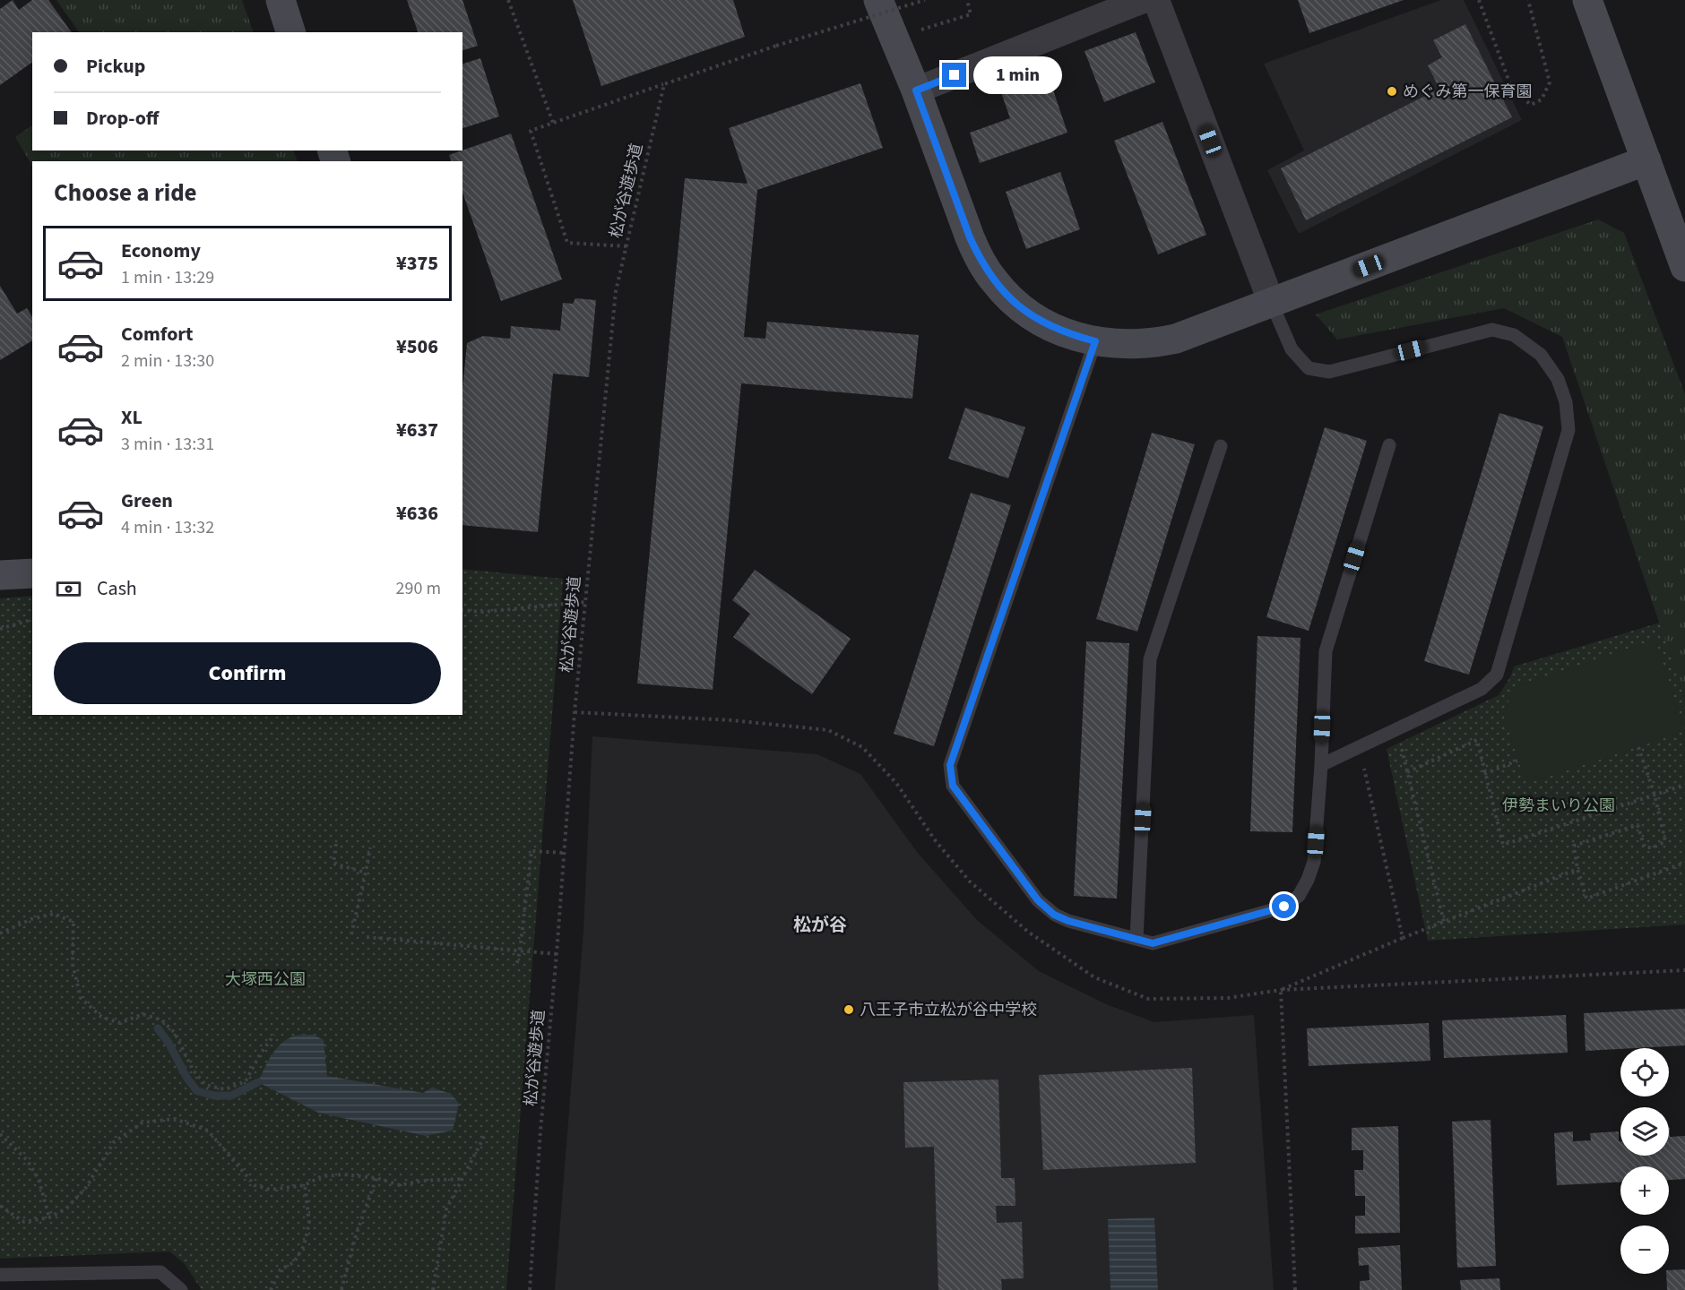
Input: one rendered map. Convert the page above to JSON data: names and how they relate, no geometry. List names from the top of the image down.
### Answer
{
  "streets": {
    "path": ["松が谷遊歩道"]
  },
  "districts": ["松が谷"],
  "parks": ["伊勢まいり公園", "大塚西公園"],
  "places": ["めぐみ第一保育園", "八王子市立松が谷中学校"],
  "page": {
    "banner": ["Pickup", "Drop-off"],
    "bubble": "1 min",
    "heading": "Choose a ride",
    "list": [
      {
        "name": "Economy",
        "note": "1 min · 13:29",
        "value": "¥375"
      },
      {
        "name": "Comfort",
        "note": "2 min · 13:30",
        "value": "¥506"
      },
      {
        "name": "XL",
        "note": "3 min · 13:31",
        "value": "¥637"
      },
      {
        "name": "Green",
        "note": "4 min · 13:32",
        "value": "¥636"
      }
    ],
    "pay": ["Cash", "290 m"],
    "buttons": "Confirm",
    "map_buttons": ["+", "−"]
  }
}
